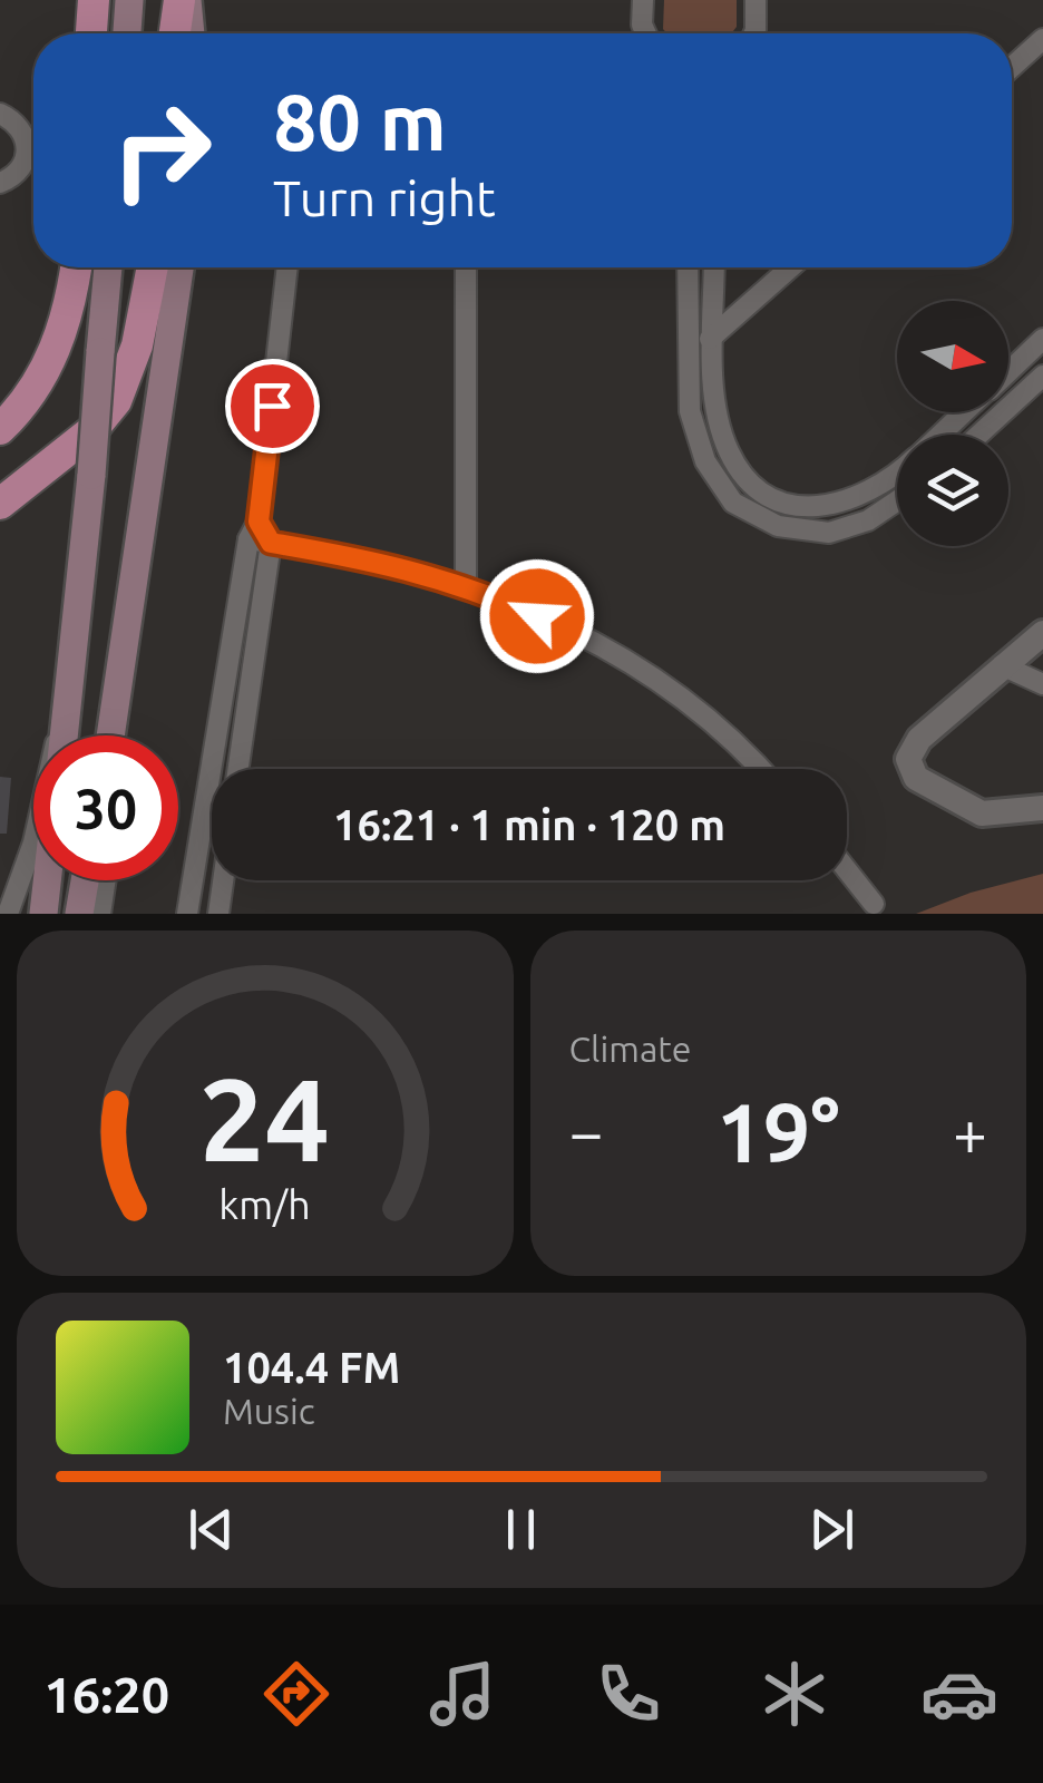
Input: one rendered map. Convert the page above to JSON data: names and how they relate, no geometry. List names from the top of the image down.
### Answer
{
  "north": "right",
  "page": {
    "turn": ["80 m", "Turn right"],
    "limit": "30",
    "trip": "16:21 · 1 min · 120 m",
    "tile": "Climate",
    "heat": ["−", "19°", "+"],
    "song": ["104.4 FM", "Music"],
    "tabs": "16:20",
    "gauge": ["24", "km/h"]
  }
}
